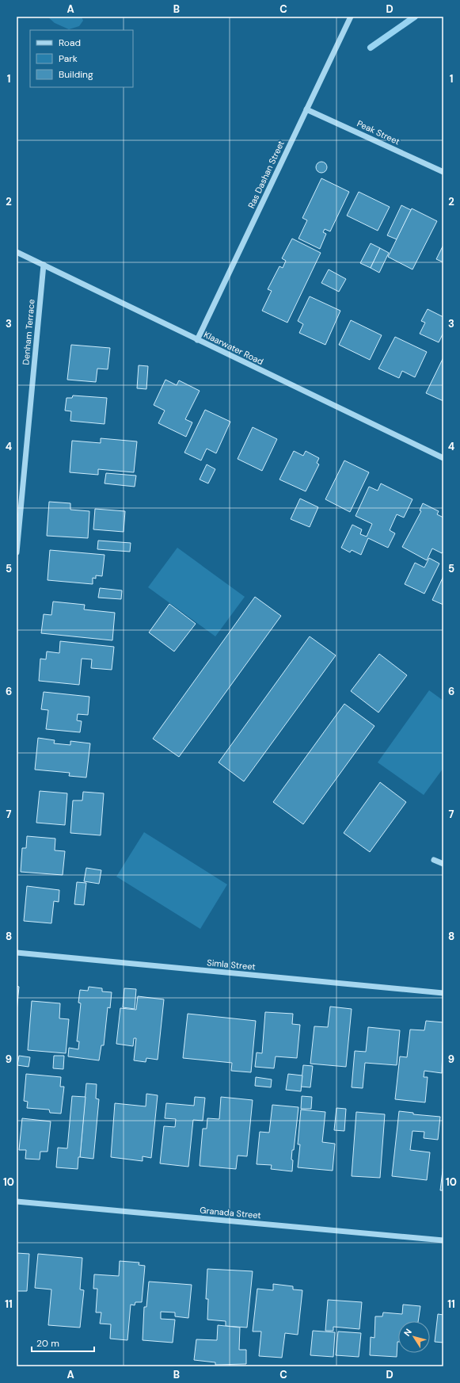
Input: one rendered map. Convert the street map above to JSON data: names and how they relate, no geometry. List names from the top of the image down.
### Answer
{
  "streets": {
    "street": [
      "Peak Street",
      "Ras Dashan Street",
      "Denham Terrace",
      "Klaarwater Road",
      "Simla Street",
      "Granada Street"
    ]
  },
  "crossings": [
    ["Peak Street", "Ras Dashan Street"],
    ["Ras Dashan Street", "Klaarwater Road"],
    ["Denham Terrace", "Klaarwater Road"]
  ],
  "legend": ["Road", "Park", "Building"],
  "scale_bar": "20 m",
  "north": "top left",
  "grid": {
    "columns": [
      "A",
      "B",
      "C",
      "D"
    ],
    "rows": [
      "1",
      "2",
      "3",
      "4",
      "5",
      "6",
      "7",
      "8",
      "9",
      "10",
      "11"
    ]
  }
}
